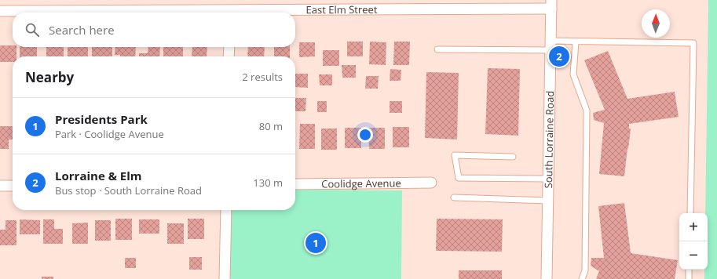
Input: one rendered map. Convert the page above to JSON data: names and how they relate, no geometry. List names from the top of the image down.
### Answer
{
  "streets": {
    "street": ["East Elm Street", "South Lorraine Road", "Coolidge Avenue"]
  },
  "crossings": [
    ["East Elm Street", "South Lorraine Road"]
  ],
  "north": "top",
  "page": {
    "search": "Search here",
    "pins": ["2", "1"],
    "heading": ["Nearby", "2 results"],
    "list": [
      {
        "mark": "1",
        "name": "Presidents Park",
        "note": "Park · Coolidge Avenue",
        "value": "80 m"
      },
      {
        "mark": "2",
        "name": "Lorraine & Elm",
        "note": "Bus stop · South Lorraine Road",
        "value": "130 m"
      }
    ],
    "map_buttons": ["+", "−"]
  }
}
